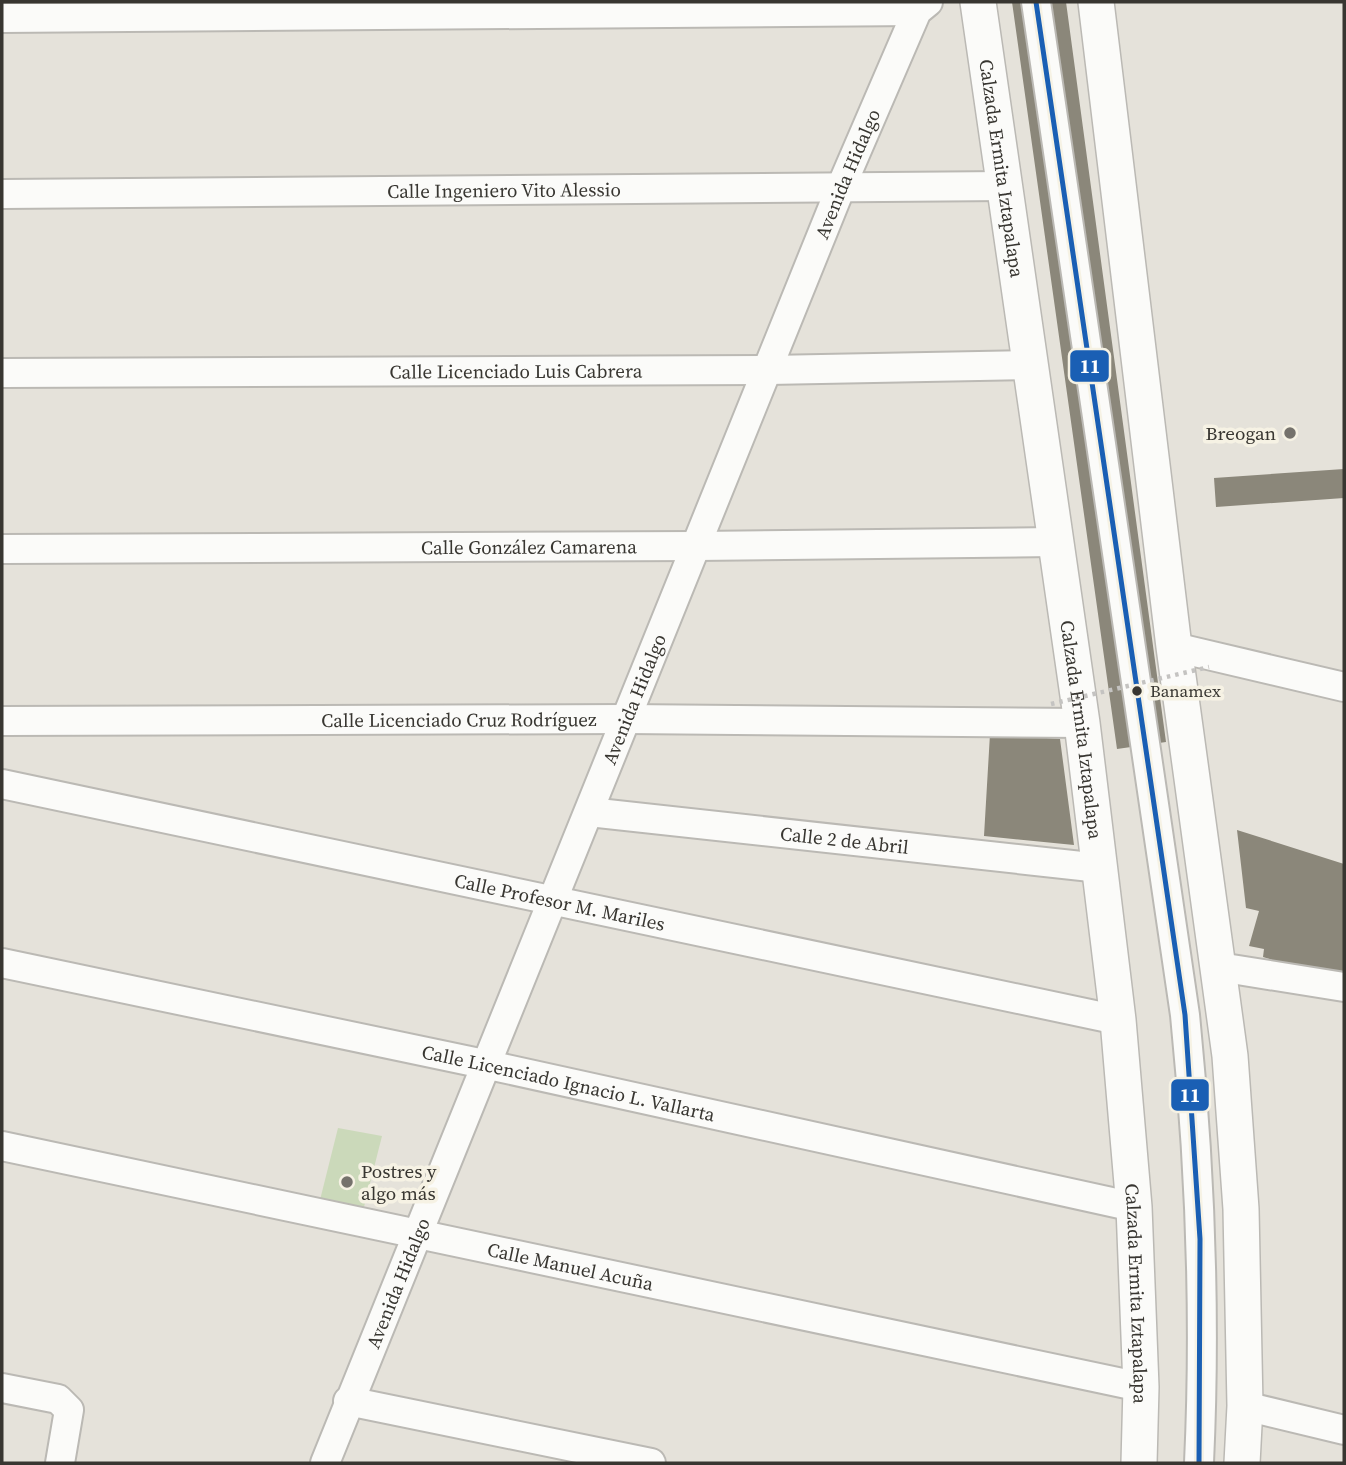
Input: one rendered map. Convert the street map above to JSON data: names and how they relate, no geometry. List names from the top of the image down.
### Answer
{
  "streets": {
    "main road": ["Calzada Ermita Iztapalapa"],
    "street": [
      "Avenida Hidalgo",
      "Calle Ingeniero Vito Alessio",
      "Calle Licenciado Luis Cabrera",
      "Calle González Camarena",
      "Calle Licenciado Cruz Rodríguez",
      "Calle 2 de Abril",
      "Calle Profesor M. Mariles",
      "Calle Licenciado Ignacio L. Vallarta",
      "Calle Manuel Acuña"
    ]
  },
  "crossings": [
    ["Calzada Ermita Iztapalapa", "Calle Ingeniero Vito Alessio"],
    ["Calzada Ermita Iztapalapa", "Calle Licenciado Luis Cabrera"],
    ["Calzada Ermita Iztapalapa", "Calle González Camarena"],
    ["Calzada Ermita Iztapalapa", "Calle Licenciado Cruz Rodríguez"],
    ["Calzada Ermita Iztapalapa", "Calle 2 de Abril"],
    ["Calzada Ermita Iztapalapa", "Calle Profesor M. Mariles"],
    ["Calzada Ermita Iztapalapa", "Calle Licenciado Ignacio L. Vallarta"],
    ["Calzada Ermita Iztapalapa", "Calle Manuel Acuña"],
    ["Avenida Hidalgo", "Calle Ingeniero Vito Alessio"],
    ["Avenida Hidalgo", "Calle Licenciado Luis Cabrera"],
    ["Avenida Hidalgo", "Calle González Camarena"],
    ["Avenida Hidalgo", "Calle Licenciado Cruz Rodríguez"],
    ["Avenida Hidalgo", "Calle 2 de Abril"],
    ["Avenida Hidalgo", "Calle Profesor M. Mariles"],
    ["Avenida Hidalgo", "Calle Licenciado Ignacio L. Vallarta"],
    ["Avenida Hidalgo", "Calle Manuel Acuña"]
  ],
  "places": ["Breogan", "Banamex", "Postres y algo más"],
  "lines": ["transit line 11"]
}
